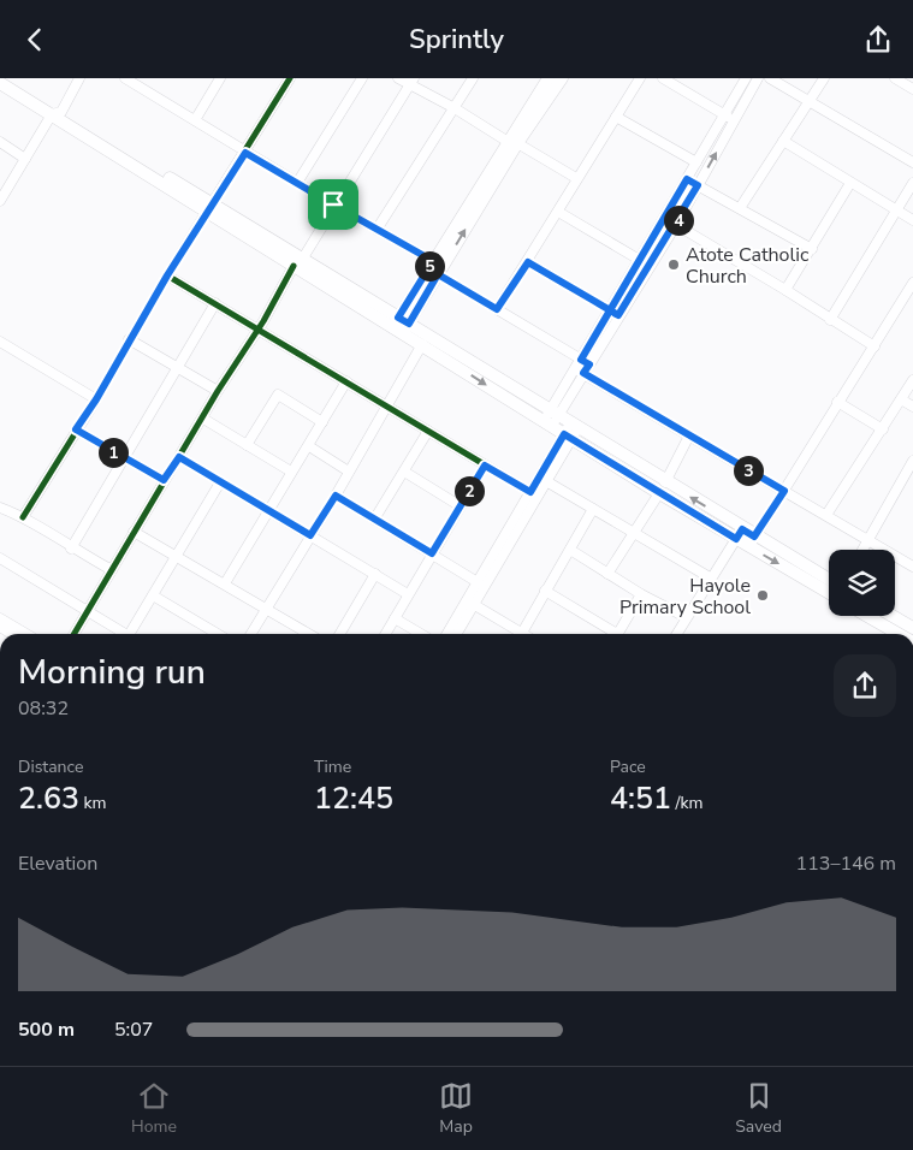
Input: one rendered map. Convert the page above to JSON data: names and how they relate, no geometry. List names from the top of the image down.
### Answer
{
  "places": ["Atote Catholic Church", "Hayole Primary School"],
  "page": {
    "header": "Sprintly",
    "pins": [
      "4",
      "5",
      "1",
      "3",
      "2"
    ],
    "heading": ["Morning run", "08:32"],
    "stats": [
      ["Distance", "2.63 km"],
      ["Time", "12:45"],
      ["Pace", "4:51 /km"]
    ],
    "chart": ["Elevation", "113–146 m"],
    "list": [
      {
        "name": "500 m",
        "note": "5:07"
      }
    ],
    "tabs": ["Home", "Map", "Saved"]
  }
}
